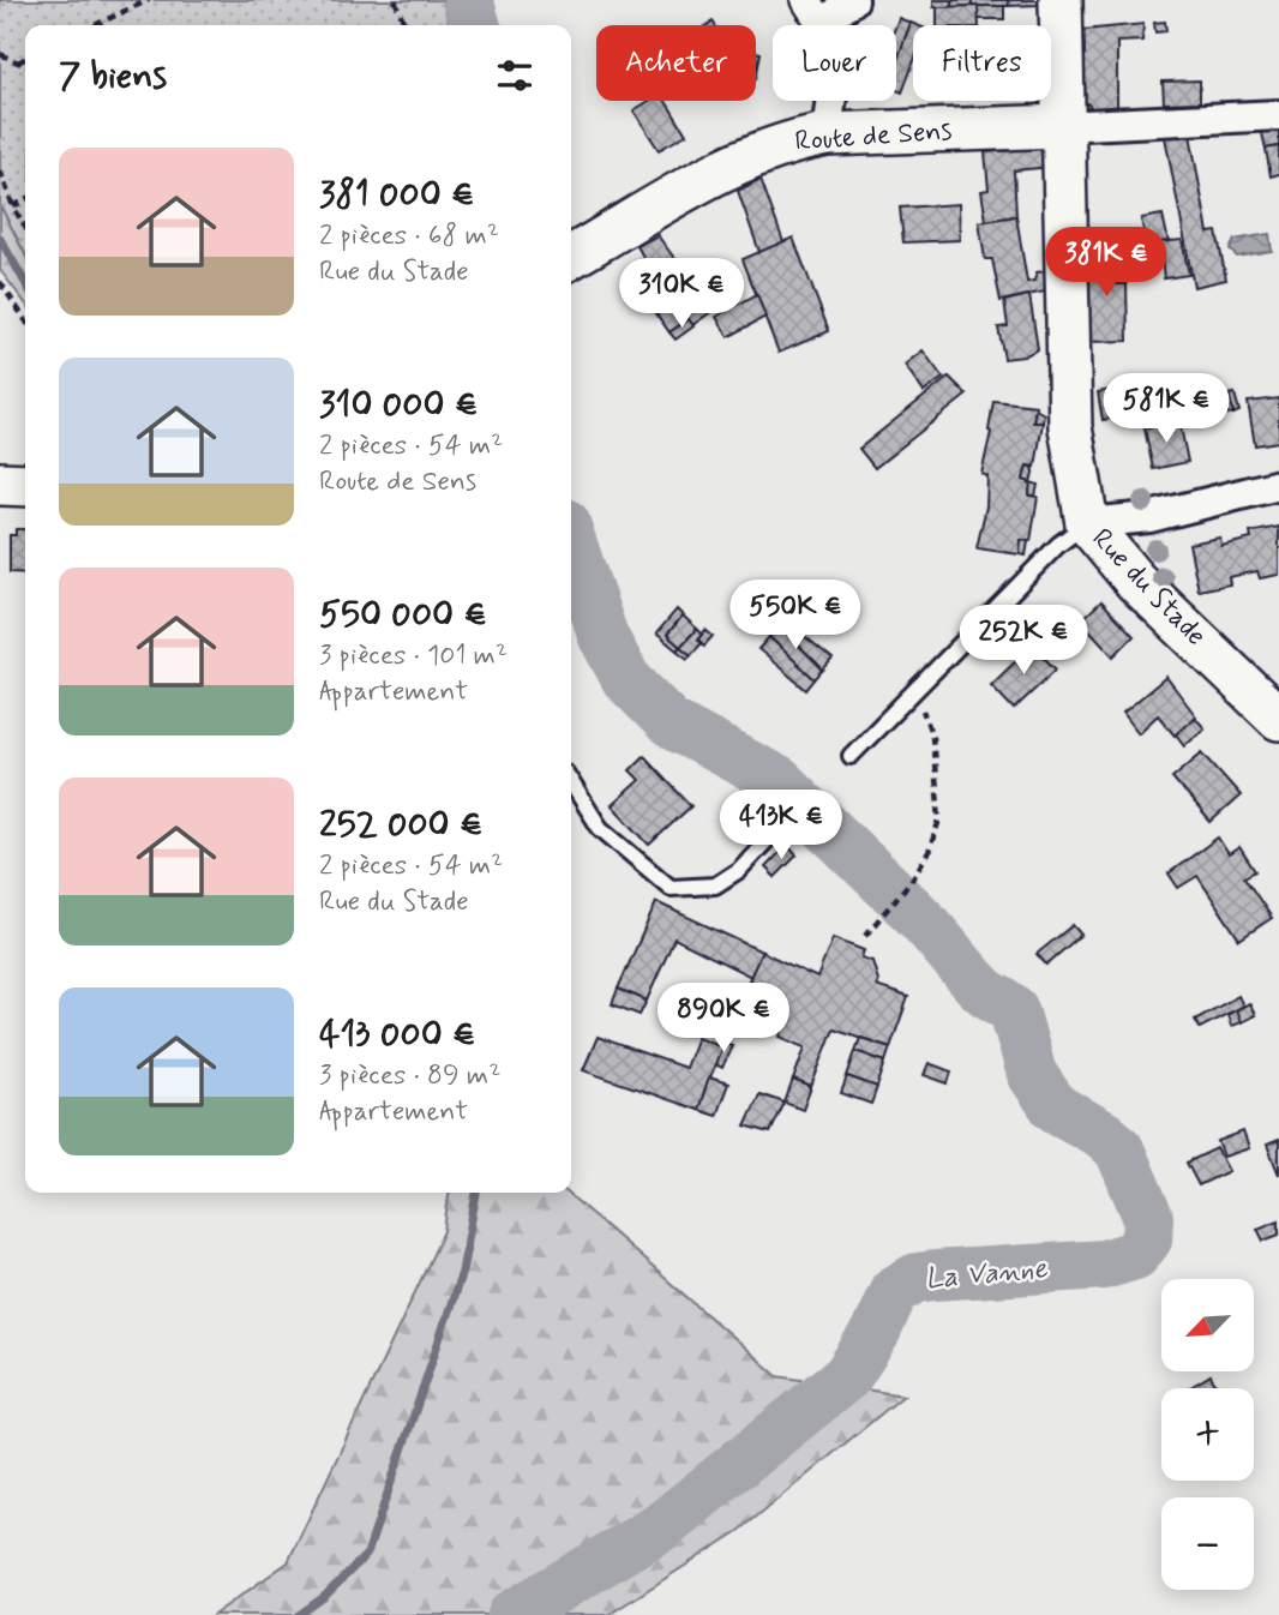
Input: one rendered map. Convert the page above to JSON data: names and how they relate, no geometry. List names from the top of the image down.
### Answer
{
  "streets": {
    "street": ["Route de Sens", "Rue du Stade"]
  },
  "crossings": [
    ["Route de Sens", "Rue du Stade"]
  ],
  "water": ["La Vanne"],
  "north": "bottom left",
  "page": {
    "chip": ["Acheter", "Louer", "Filtres"],
    "heading": "7 biens",
    "list": [
      {
        "name": "381 000 €",
        "note": "2 pièces · 68 m² · Rue du Stade"
      },
      {
        "name": "310 000 €",
        "note": "2 pièces · 54 m² · Route de Sens"
      },
      {
        "name": "550 000 €",
        "note": "3 pièces · 101 m² · Appartement"
      },
      {
        "name": "252 000 €",
        "note": "2 pièces · 54 m² · Rue du Stade"
      },
      {
        "name": "413 000 €",
        "note": "3 pièces · 89 m² · Appartement"
      }
    ],
    "price": [
      "381K €",
      "310K €",
      "581K €",
      "550K €",
      "252K €",
      "413K €",
      "890K €"
    ],
    "map_buttons": ["+", "−"]
  }
}
